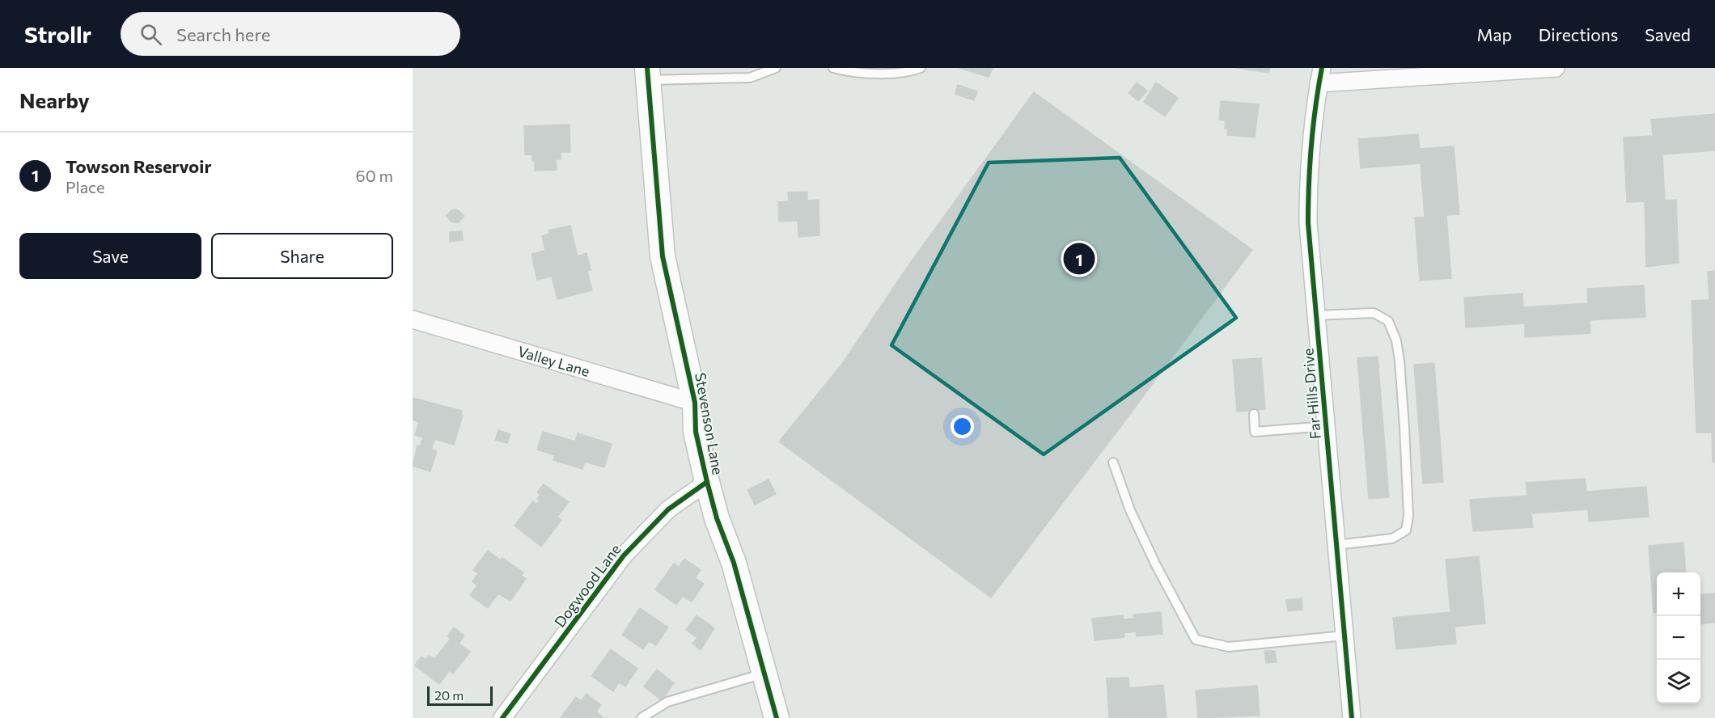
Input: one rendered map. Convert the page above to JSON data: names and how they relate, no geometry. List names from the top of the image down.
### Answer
{
  "streets": {
    "street": [
      "Valley Lane",
      "Far Hills Drive",
      "Stevenson Lane",
      "Dogwood Lane"
    ]
  },
  "crossings": [
    ["Valley Lane", "Stevenson Lane"],
    ["Stevenson Lane", "Dogwood Lane"]
  ],
  "scale_bar": "20 m",
  "page": {
    "header": "Strollr",
    "search": "Search here",
    "nav": ["Map", "Directions", "Saved"],
    "heading": "Nearby",
    "list": [
      {
        "mark": "1",
        "name": "Towson Reservoir",
        "note": "Place",
        "value": "60 m"
      }
    ],
    "buttons": ["Save", "Share"],
    "pins": "1",
    "map_buttons": ["+", "−"],
    "scale": "20 m"
  }
}
